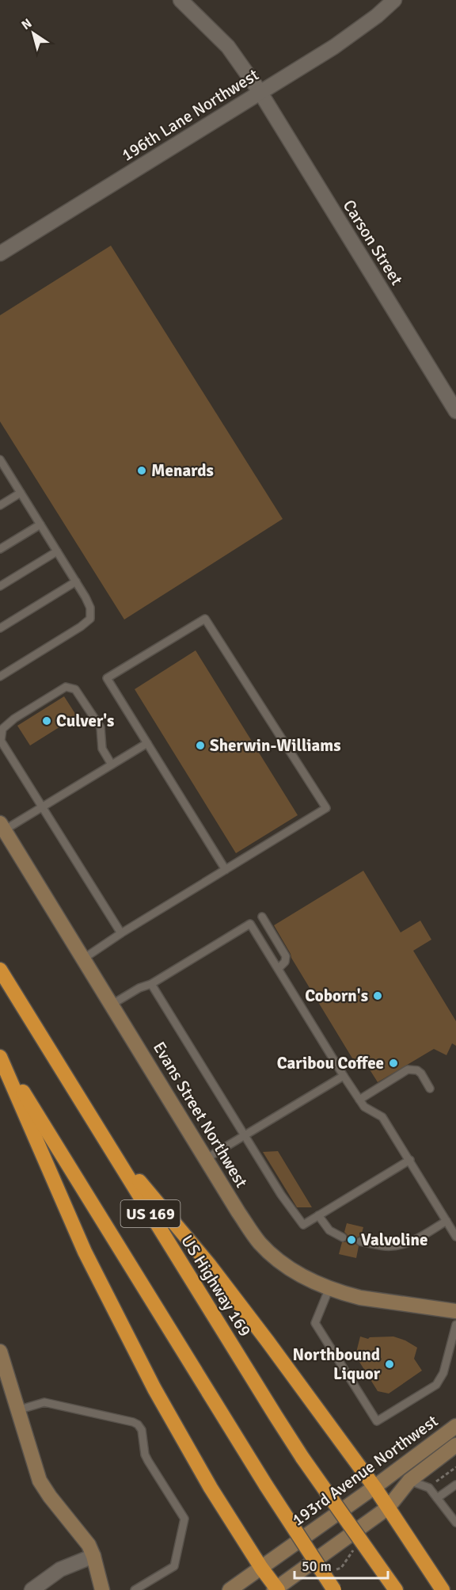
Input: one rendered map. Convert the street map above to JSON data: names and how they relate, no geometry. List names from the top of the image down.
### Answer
{
  "streets": {
    "highway": ["US 169", "US Highway 169"],
    "street": [
      "196th Lane Northwest",
      "Carson Street",
      "Evans Street Northwest",
      "193rd Avenue Northwest"
    ]
  },
  "crossings": [
    ["196th Lane Northwest", "Carson Street"]
  ],
  "places": [
    "Menards",
    "Culver's",
    "Sherwin-Williams",
    "Coborn's",
    "Caribou Coffee",
    "Valvoline",
    "Northbound Liquor"
  ],
  "scale_bar": "50 m",
  "north": "top left"
}
